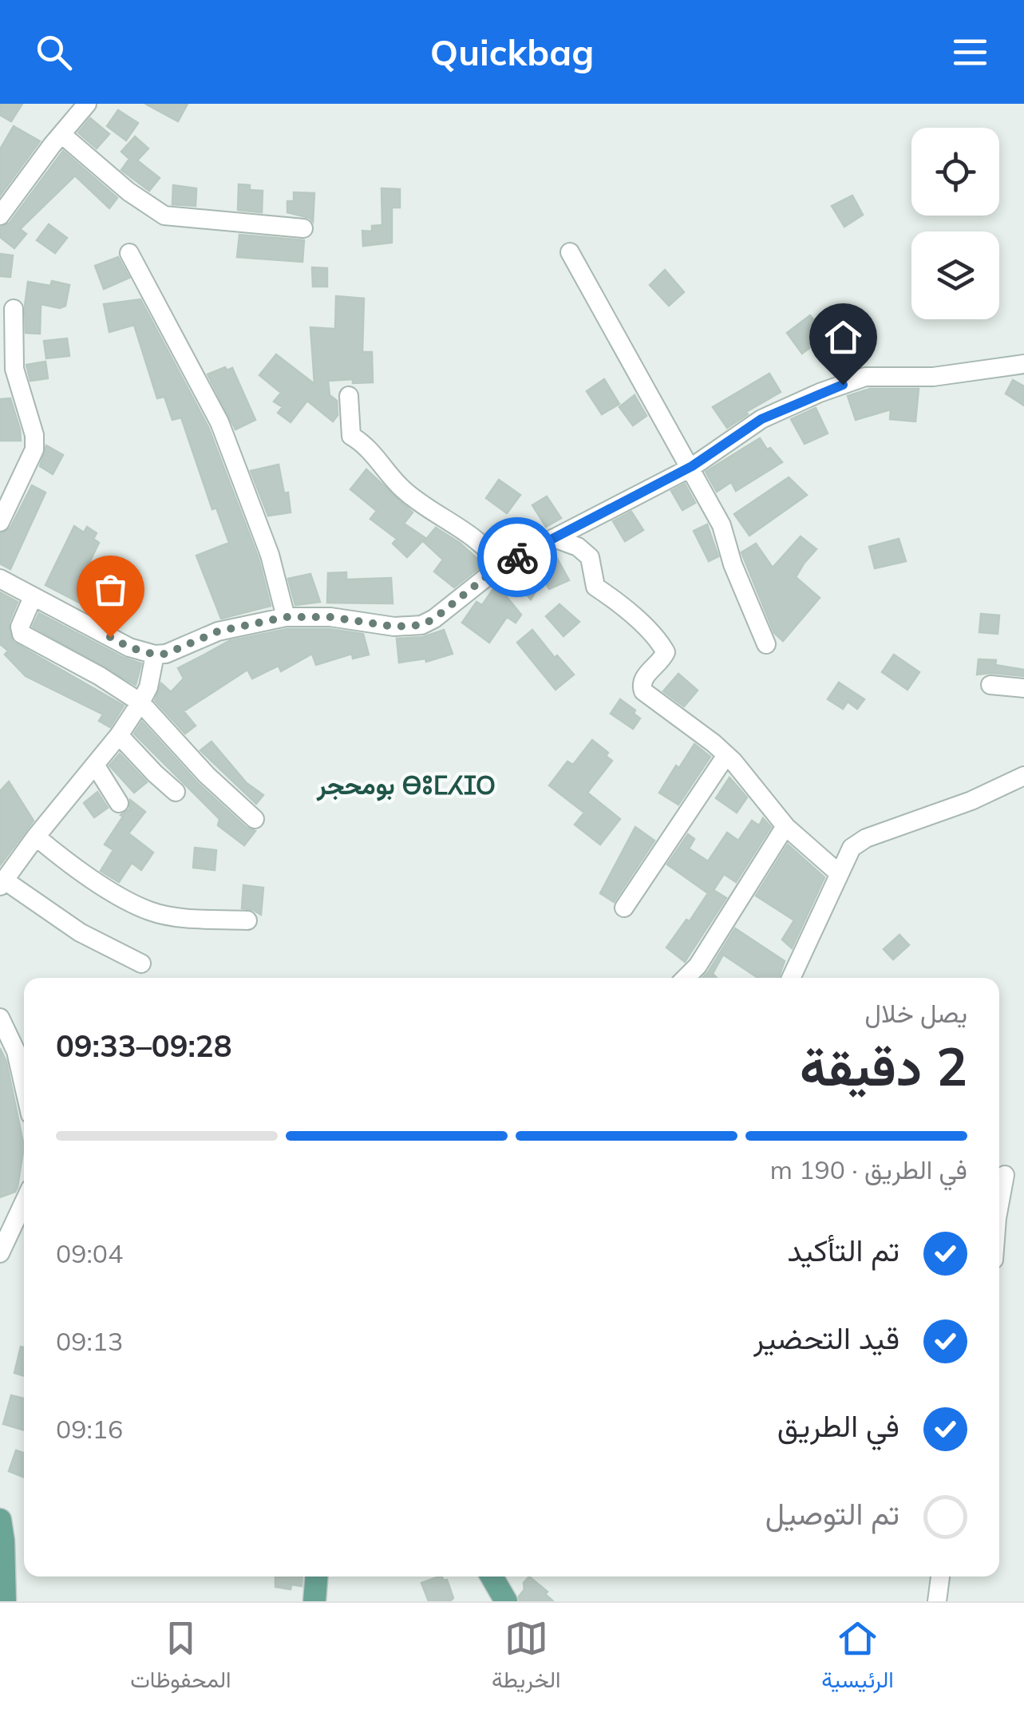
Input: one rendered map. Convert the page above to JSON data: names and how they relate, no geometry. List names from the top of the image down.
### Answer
{
  "districts": ["بومحجر ⴱⵓⵎⵃⵊⵔ"],
  "page": {
    "header": "Quickbag",
    "heading": ["2 دقيقة", "يصل خلال", "09:28–09:33"],
    "bar": "في الطريق · 190 m",
    "list": [
      ["تم التأكيد", "09:04"],
      ["قيد التحضير", "09:13"],
      ["في الطريق", "09:16"],
      "تم التوصيل"
    ],
    "tabs": ["الرئيسية", "الخريطة", "المحفوظات"]
  }
}
